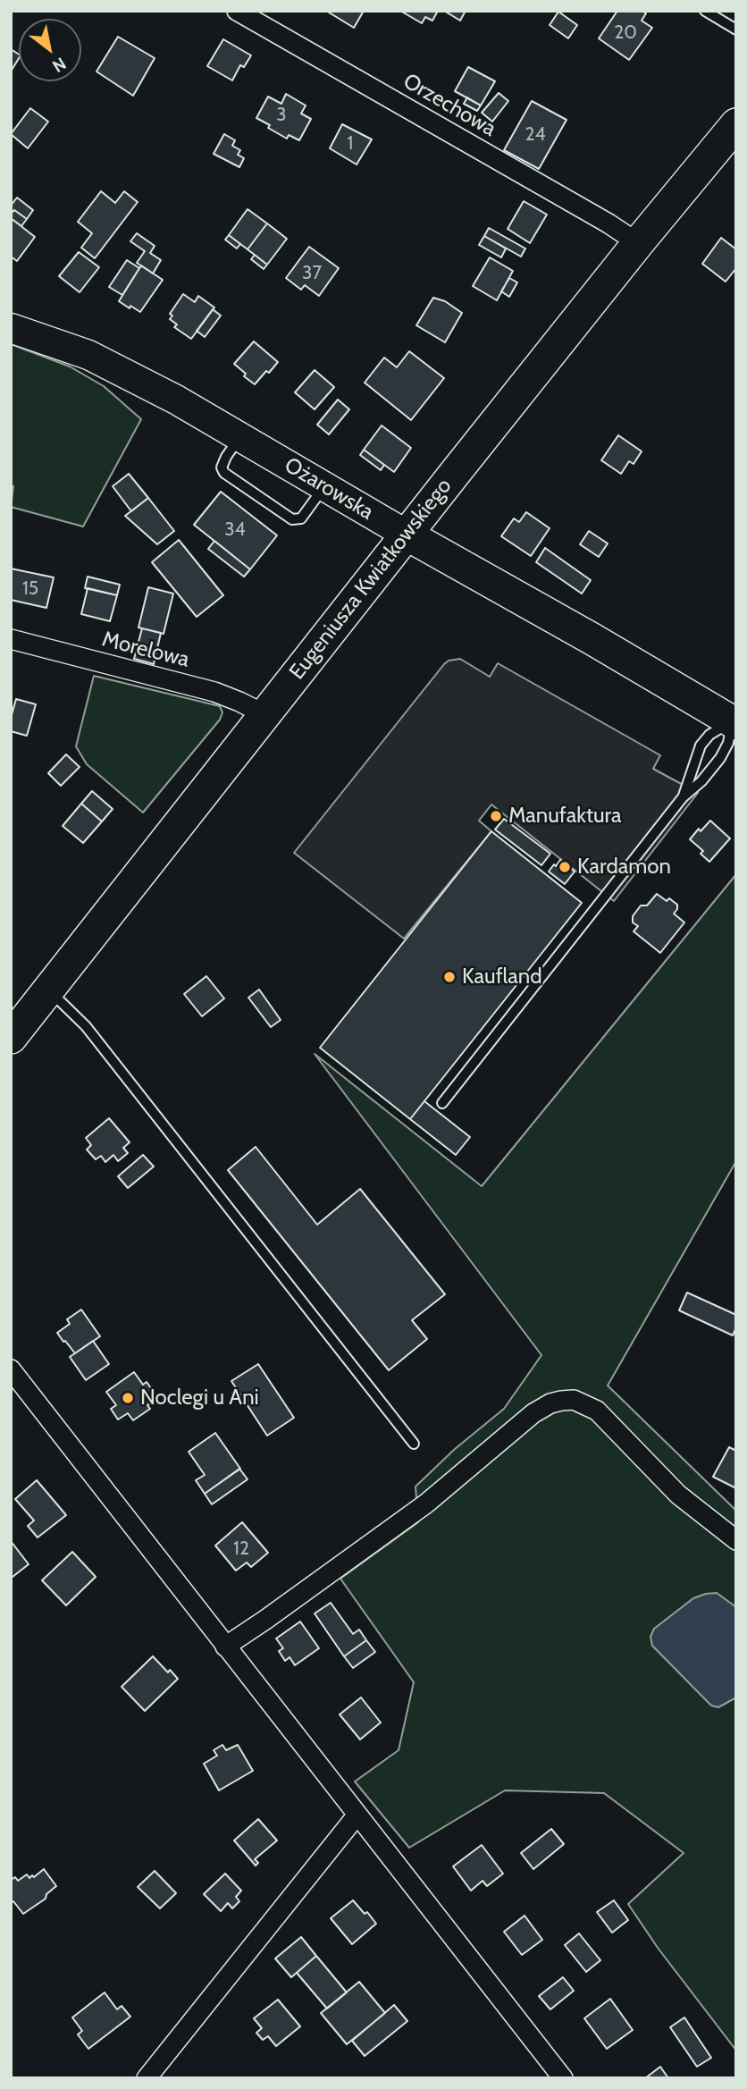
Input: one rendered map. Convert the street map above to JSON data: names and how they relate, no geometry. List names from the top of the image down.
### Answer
{
  "streets": {
    "main road": ["Ożarowska", "Eugeniusza Kwiatkowskiego"],
    "street": ["Orzechowa", "Morelowa"]
  },
  "crossings": [
    ["Orzechowa", "Eugeniusza Kwiatkowskiego"],
    ["Ożarowska", "Eugeniusza Kwiatkowskiego"],
    ["Eugeniusza Kwiatkowskiego", "Morelowa"]
  ],
  "places": [
    "Manufaktura",
    "Kardamon",
    "Kaufland",
    "Noclegi u Ani"
  ],
  "house_numbers": [
    "20",
    "3",
    "24",
    "1",
    "37",
    "34",
    "15",
    "12"
  ],
  "north": "bottom right"
}
